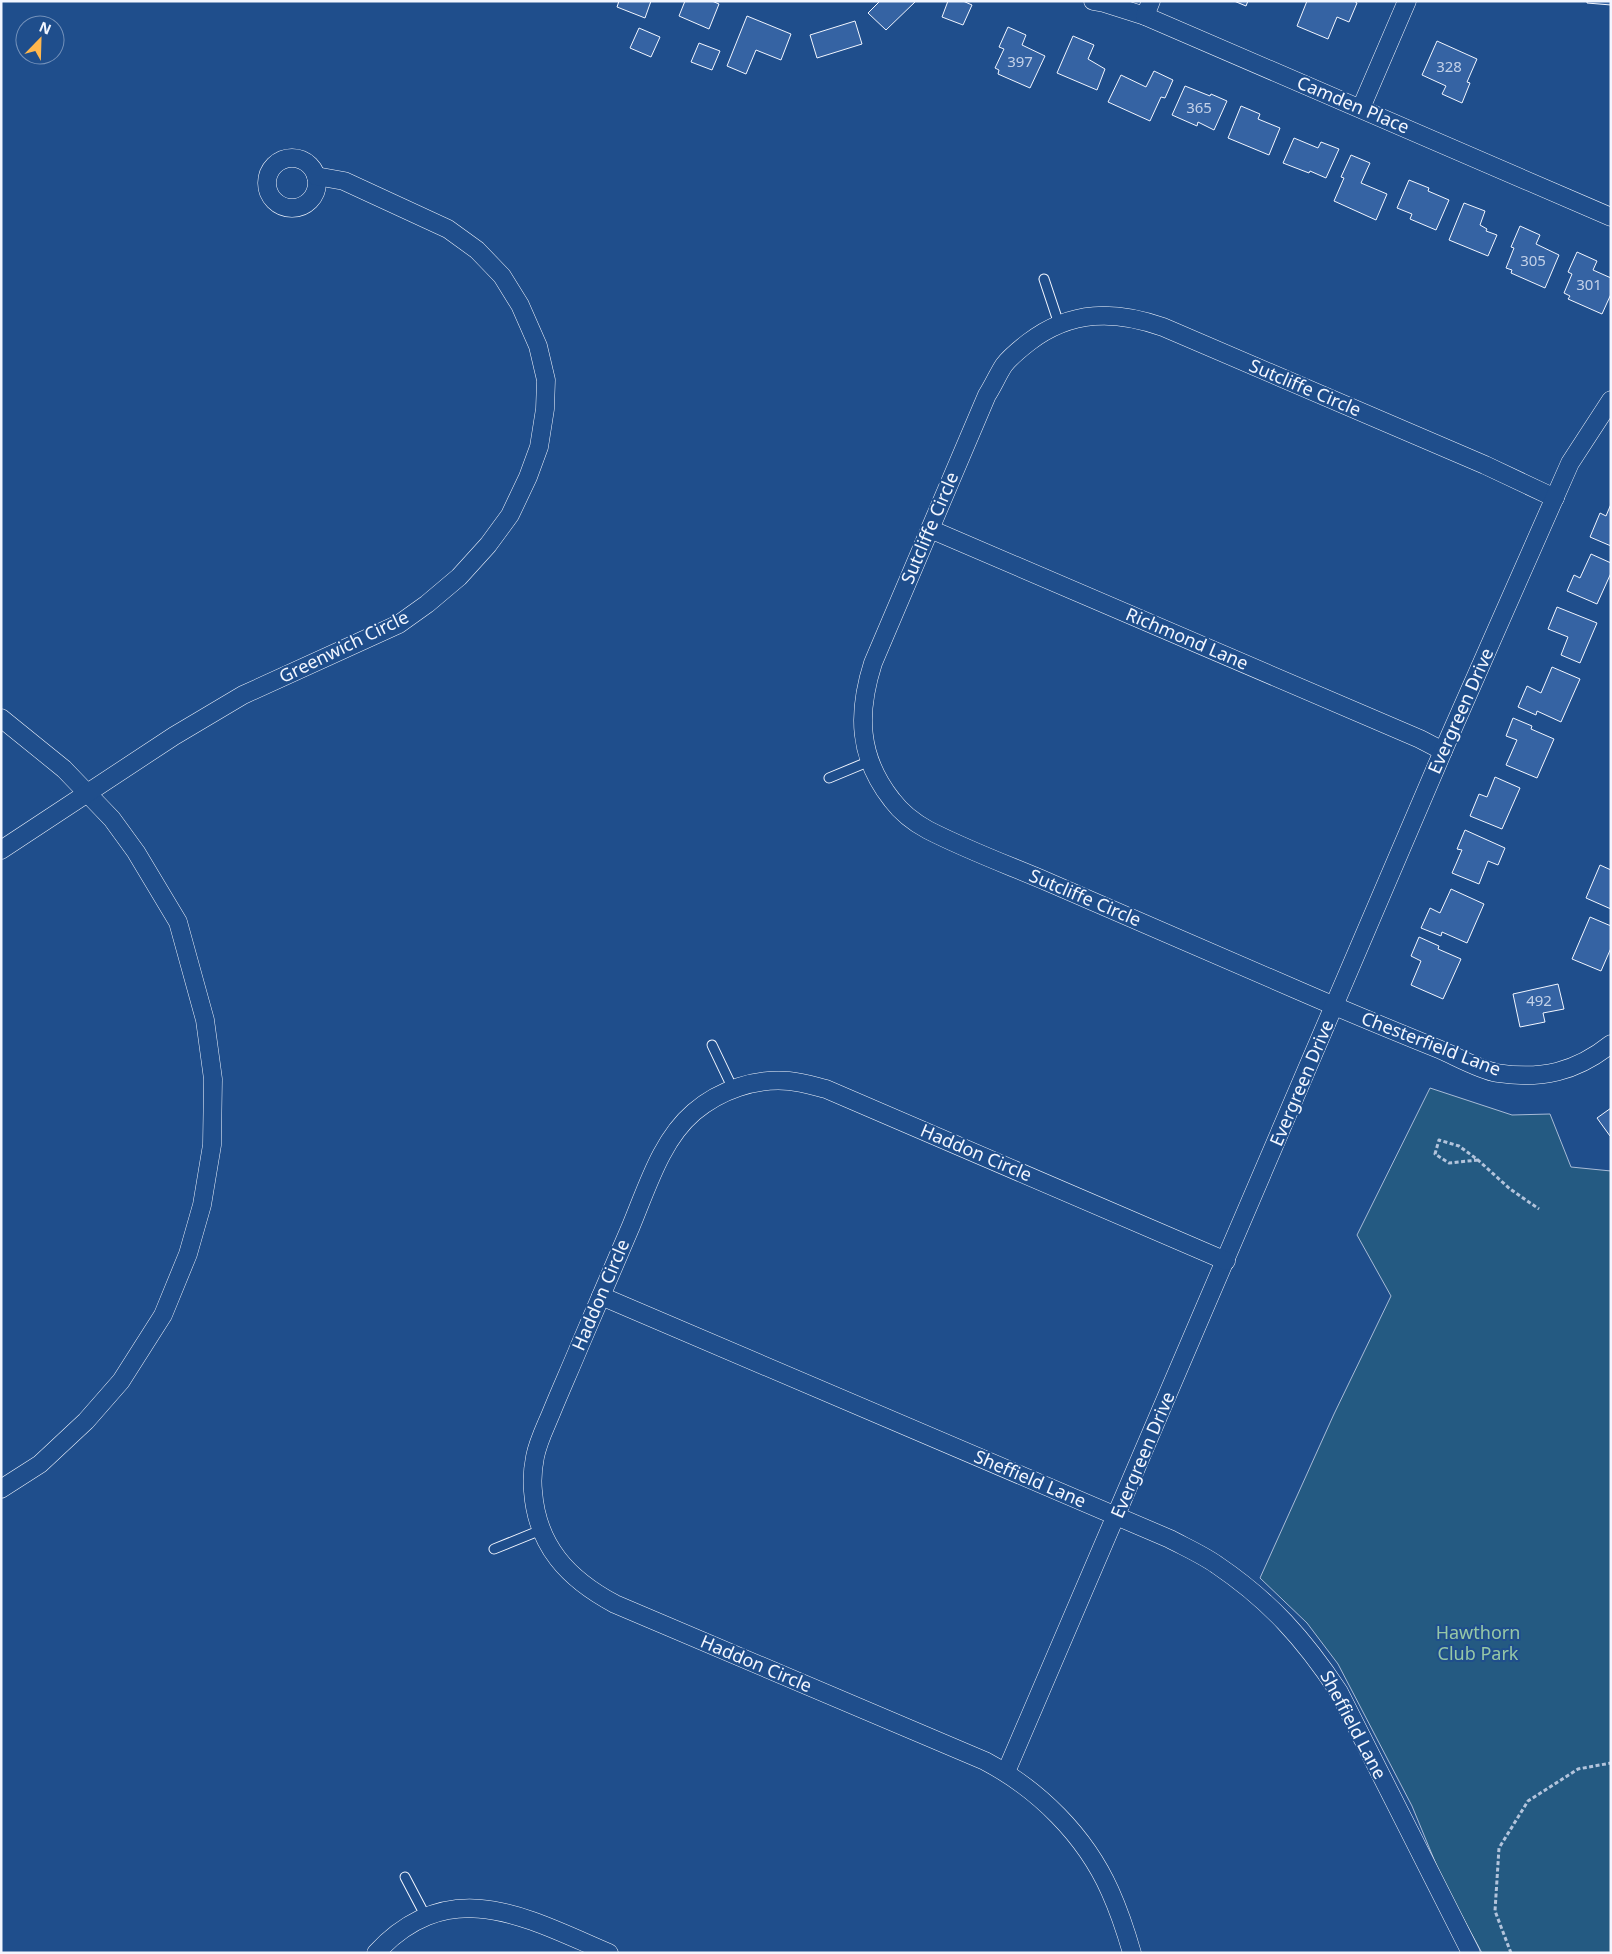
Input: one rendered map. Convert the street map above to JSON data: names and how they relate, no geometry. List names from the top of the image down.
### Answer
{
  "streets": {
    "street": [
      "Camden Place",
      "Sutcliffe Circle",
      "Richmond Lane",
      "Greenwich Circle",
      "Evergreen Drive",
      "Chesterfield Lane",
      "Haddon Circle",
      "Sheffield Lane"
    ]
  },
  "crossings": [
    ["Sutcliffe Circle", "Richmond Lane"],
    ["Sutcliffe Circle", "Evergreen Drive"],
    ["Sutcliffe Circle", "Chesterfield Lane"],
    ["Richmond Lane", "Evergreen Drive"],
    ["Evergreen Drive", "Chesterfield Lane"],
    ["Evergreen Drive", "Haddon Circle"],
    ["Evergreen Drive", "Sheffield Lane"],
    ["Haddon Circle", "Sheffield Lane"]
  ],
  "parks": ["Hawthorn Club Park"],
  "house_numbers": [
    "397",
    "328",
    "365",
    "305",
    "301",
    "492"
  ],
  "north": "top right"
}
